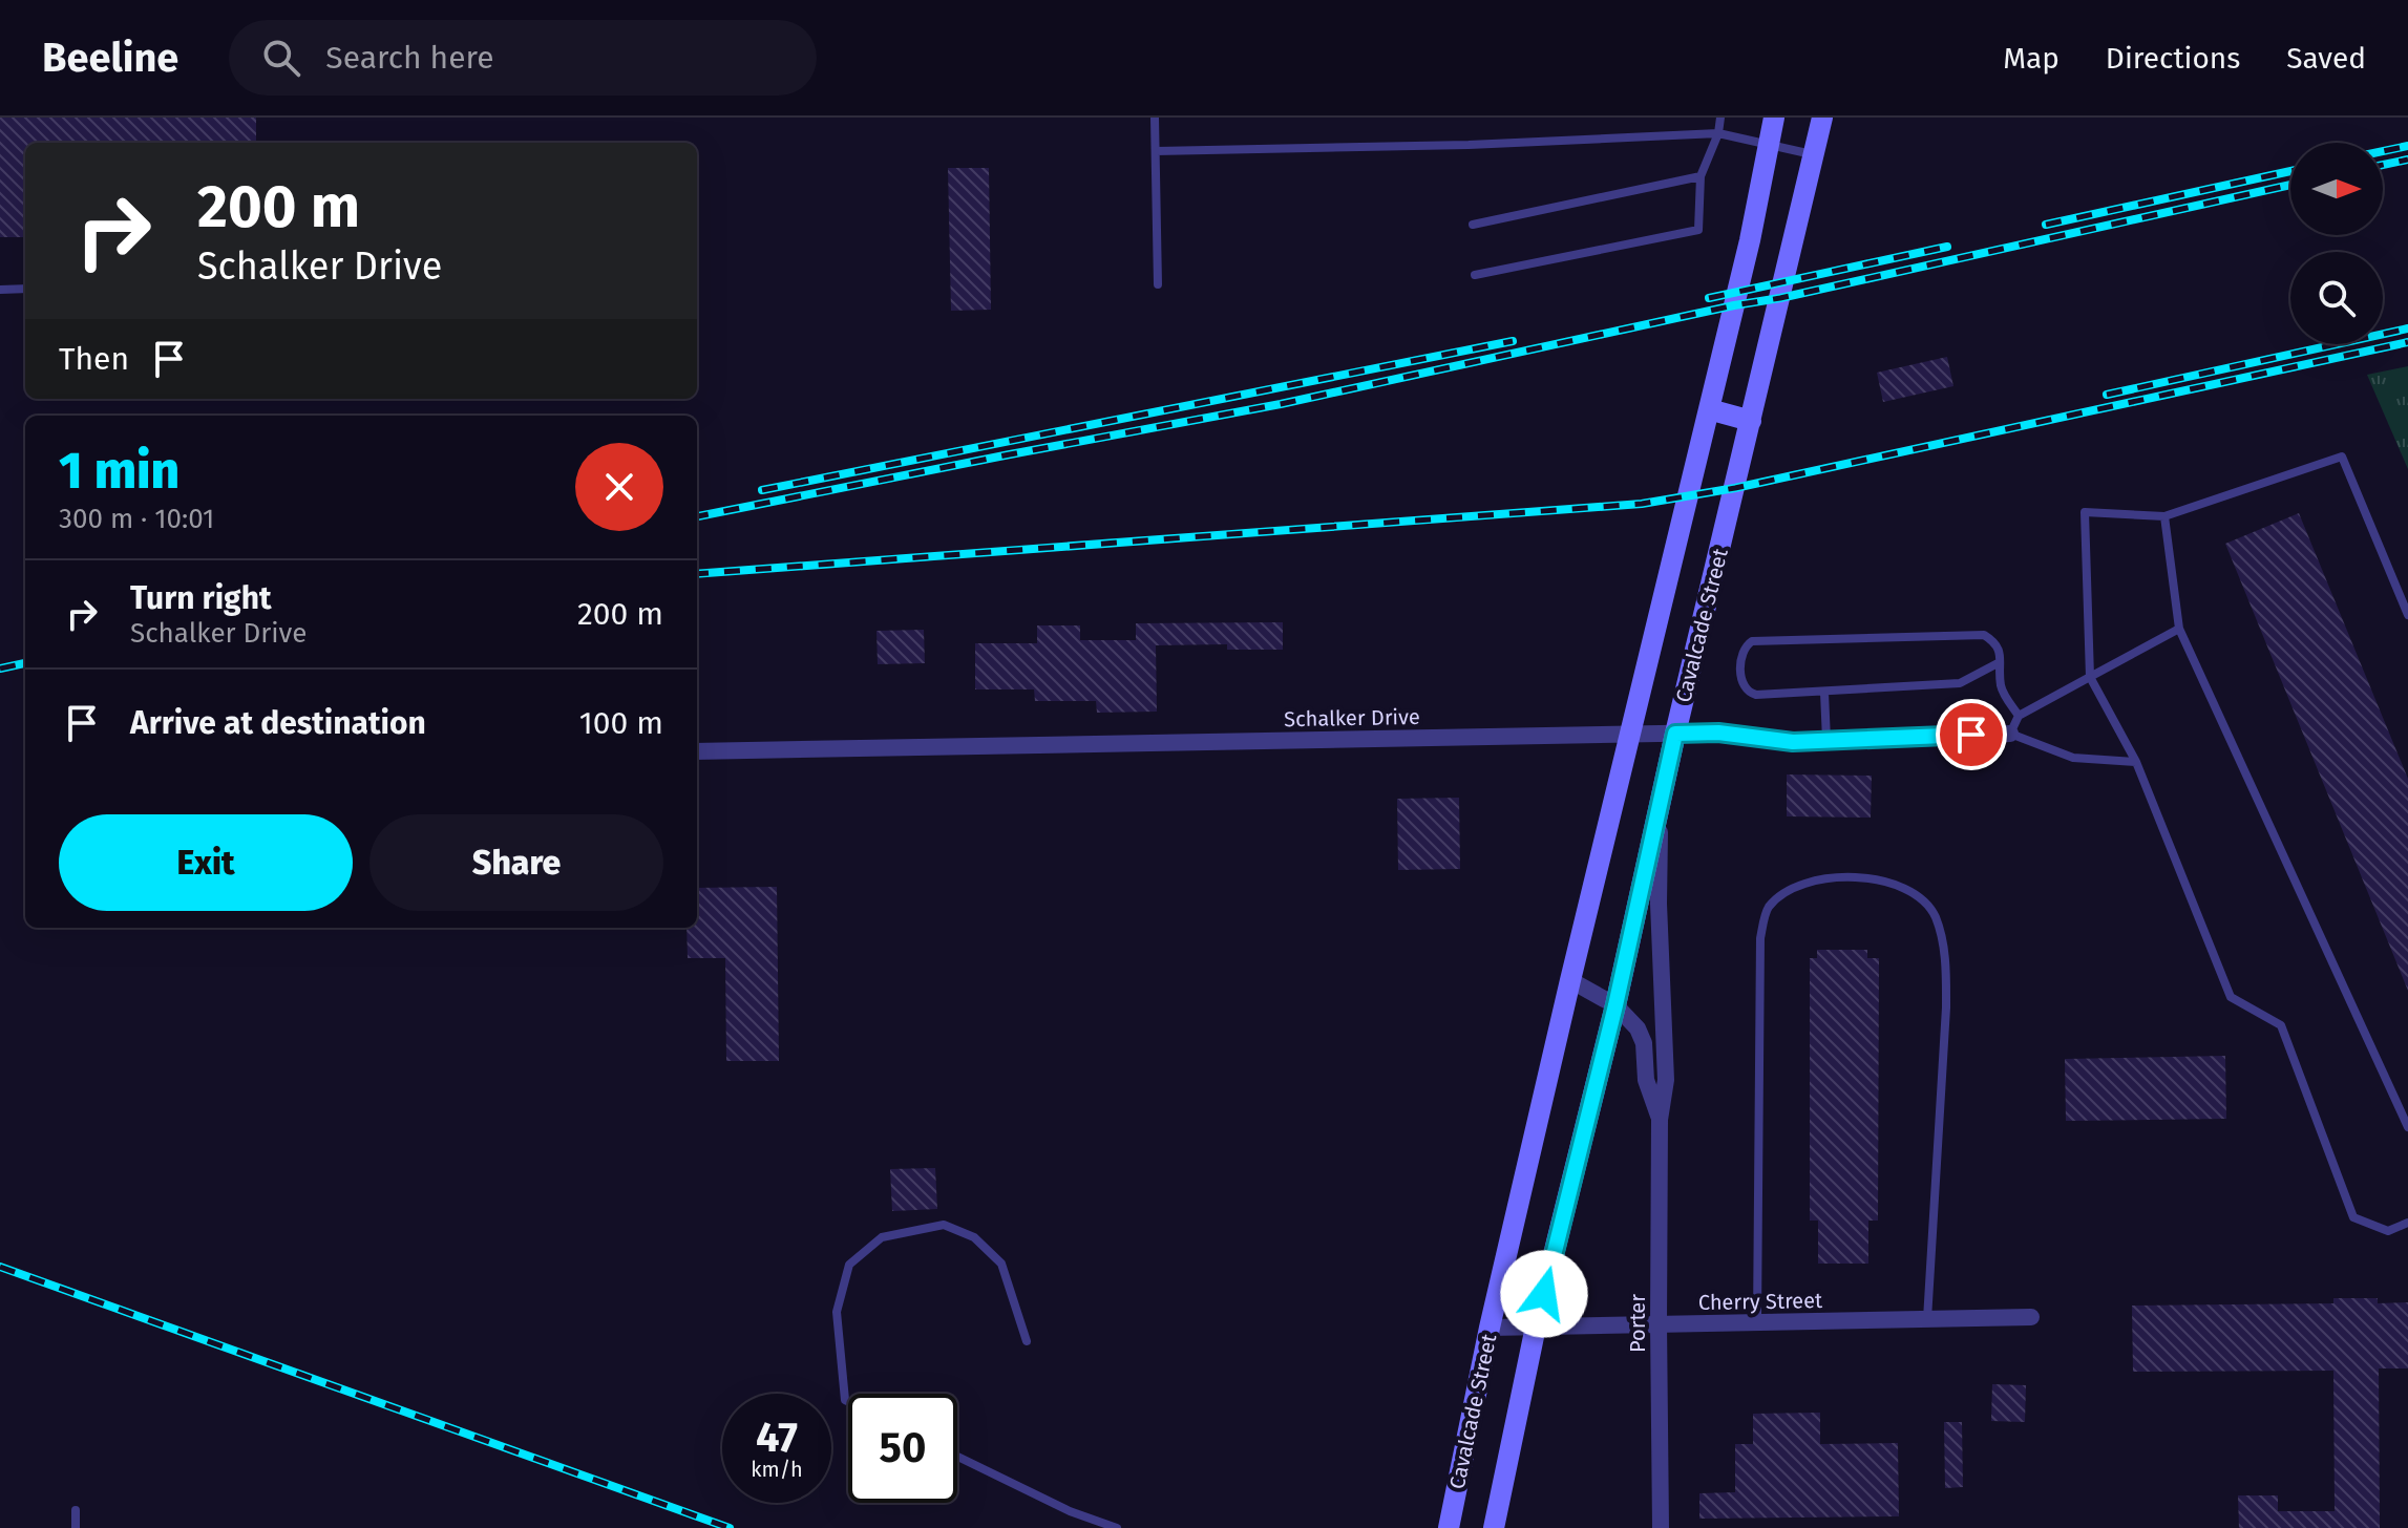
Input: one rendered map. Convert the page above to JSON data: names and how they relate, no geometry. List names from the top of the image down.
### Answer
{
  "streets": {
    "main road": ["Cavalcade Street"],
    "street": ["Schalker Drive", "Cherry Street", "Porter"]
  },
  "crossings": [
    ["Cavalcade Street", "Schalker Drive"],
    ["Cavalcade Street", "Cherry Street"],
    ["Cavalcade Street", "Porter"],
    ["Cherry Street", "Porter"]
  ],
  "north": "right",
  "page": {
    "header": "Beeline",
    "search": "Search here",
    "nav": ["Map", "Directions", "Saved"],
    "turn": ["200 m", "Schalker Drive"],
    "then": "Then",
    "heading": ["1 min", "300 m · 10:01"],
    "list": [
      {
        "name": "Turn right",
        "note": "Schalker Drive",
        "value": "200 m"
      },
      {
        "name": "Arrive at destination",
        "value": "100 m"
      }
    ],
    "buttons": ["Exit", "Share"],
    "speed": "47 km/h",
    "limit": "50"
  }
}
